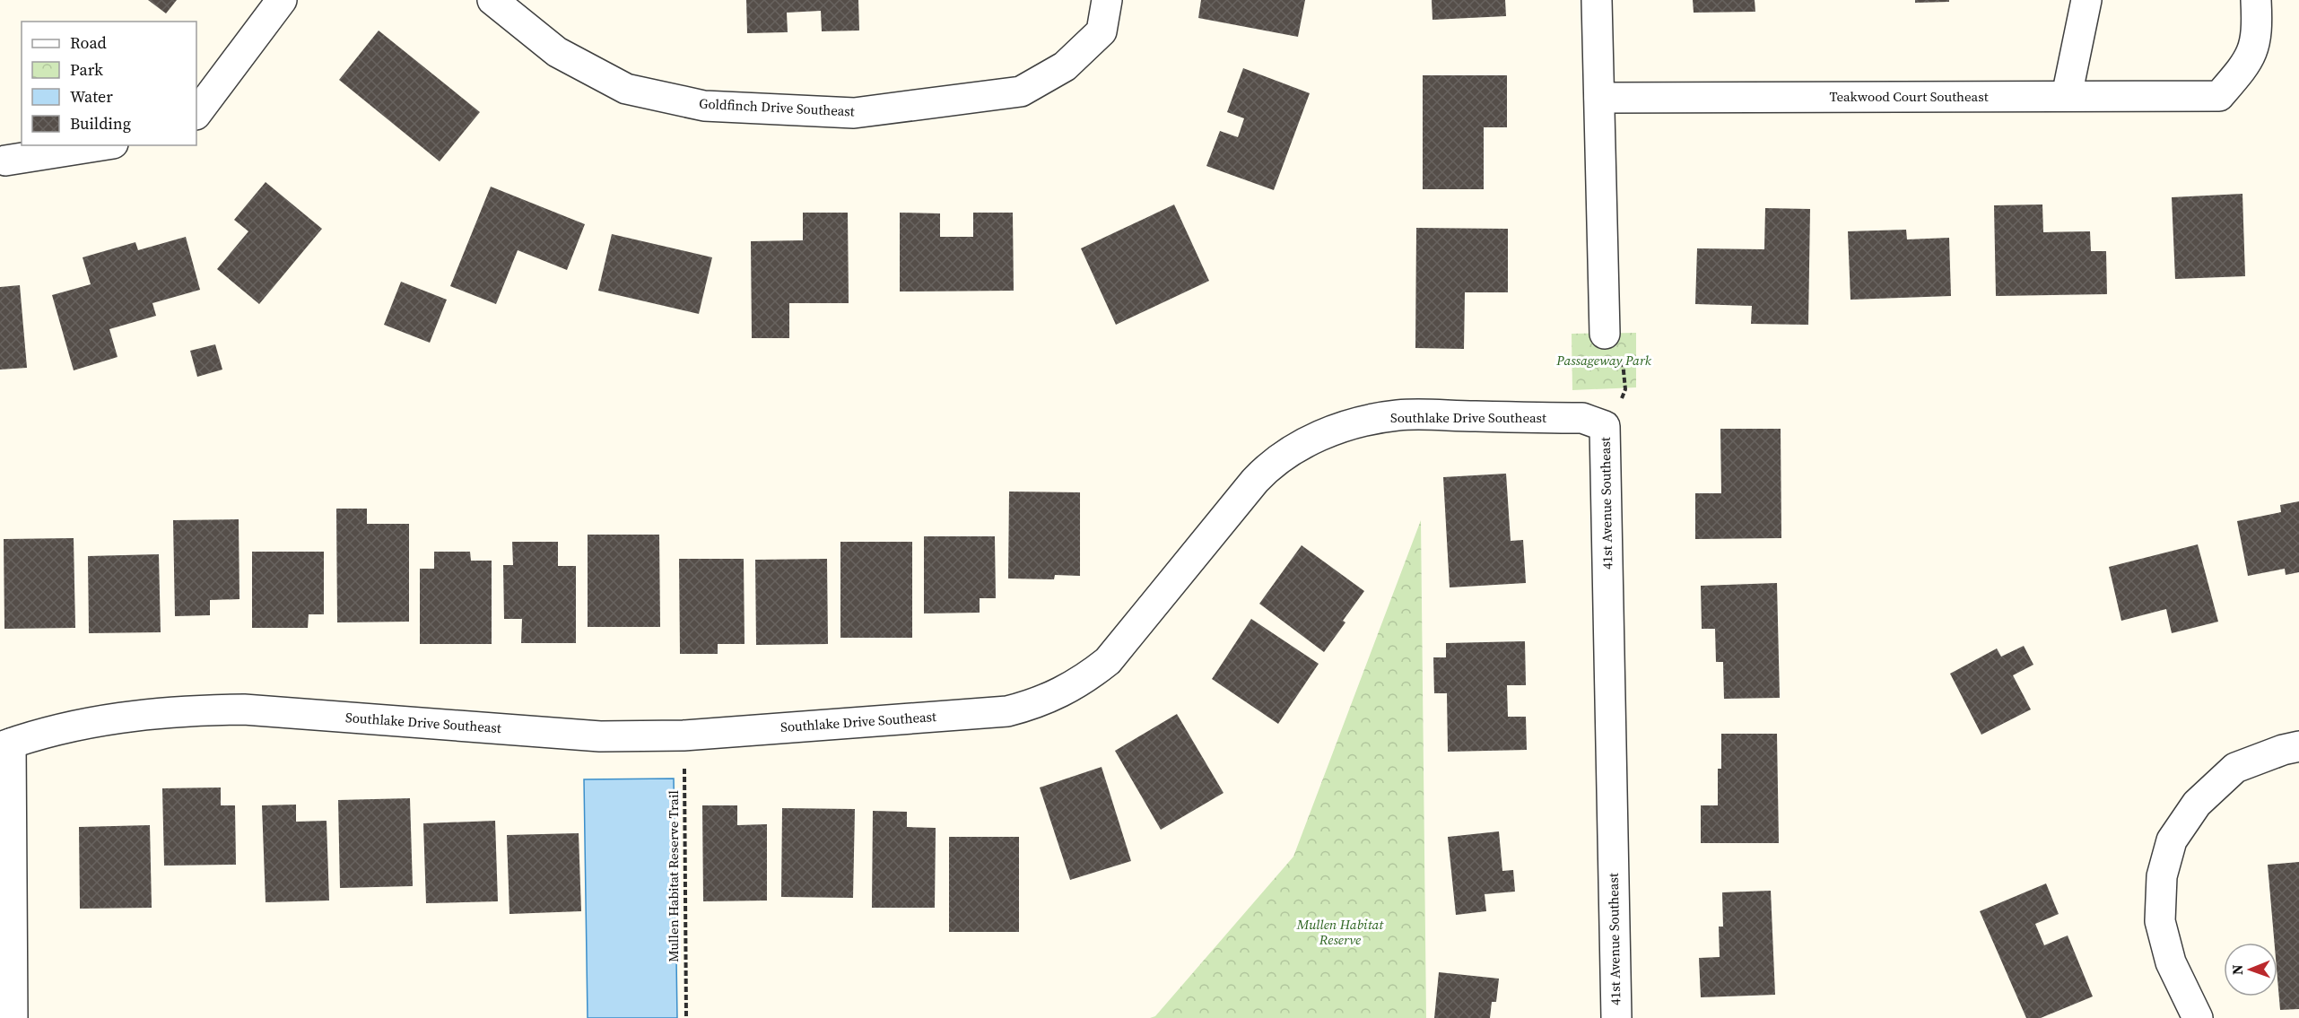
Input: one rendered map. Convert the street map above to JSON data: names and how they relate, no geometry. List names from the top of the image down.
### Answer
{
  "streets": {
    "street": [
      "Teakwood Court Southeast",
      "Goldfinch Drive Southeast",
      "Southlake Drive Southeast",
      "41st Avenue Southeast"
    ],
    "path": ["Mullen Habitat Reserve Trail"]
  },
  "crossings": [
    ["Southlake Drive Southeast", "41st Avenue Southeast"],
    ["Southlake Drive Southeast", "Mullen Habitat Reserve Trail"]
  ],
  "parks": ["Passageway Park", "Mullen Habitat Reserve"],
  "legend": [
    "Road",
    "Park",
    "Water",
    "Building"
  ],
  "north": "left"
}
